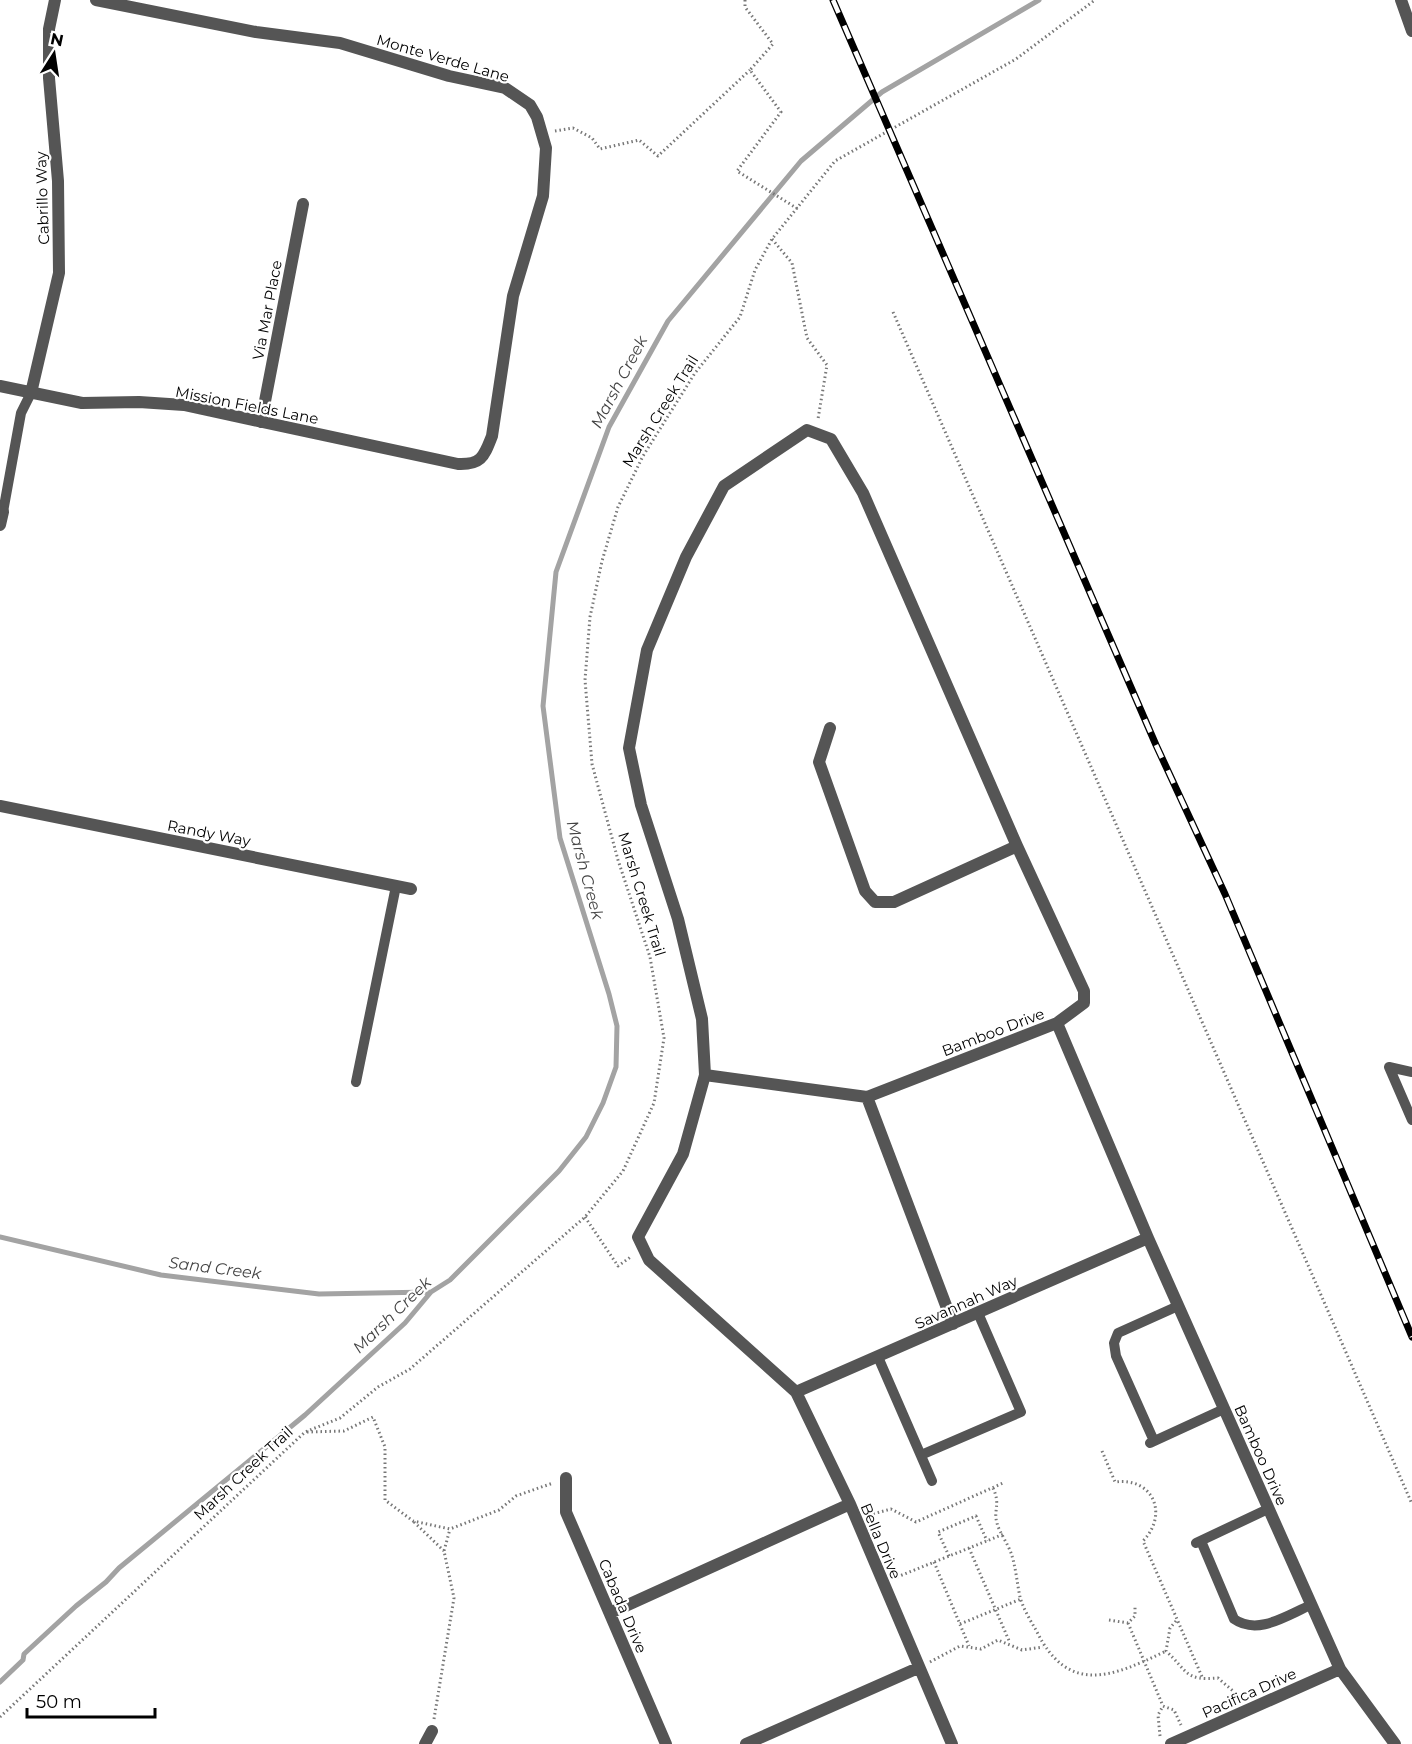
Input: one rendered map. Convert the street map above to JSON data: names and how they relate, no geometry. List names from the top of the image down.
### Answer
{
  "streets": {
    "street": [
      "Monte Verde Lane",
      "Cabrillo Way",
      "Via Mar Place",
      "Mission Fields Lane",
      "Randy Way",
      "Bamboo Drive",
      "Savannah Way",
      "Bella Drive",
      "Cabada Drive",
      "Pacifica Drive"
    ],
    "path": ["Marsh Creek Trail"]
  },
  "crossings": [
    ["Monte Verde Lane", "Mission Fields Lane"],
    ["Cabrillo Way", "Mission Fields Lane"],
    ["Via Mar Place", "Mission Fields Lane"],
    ["Bamboo Drive", "Savannah Way"],
    ["Bamboo Drive", "Pacifica Drive"],
    ["Savannah Way", "Bella Drive"]
  ],
  "water": ["Marsh Creek", "Sand Creek"],
  "scale_bar": "50 m",
  "north": "top"
}
